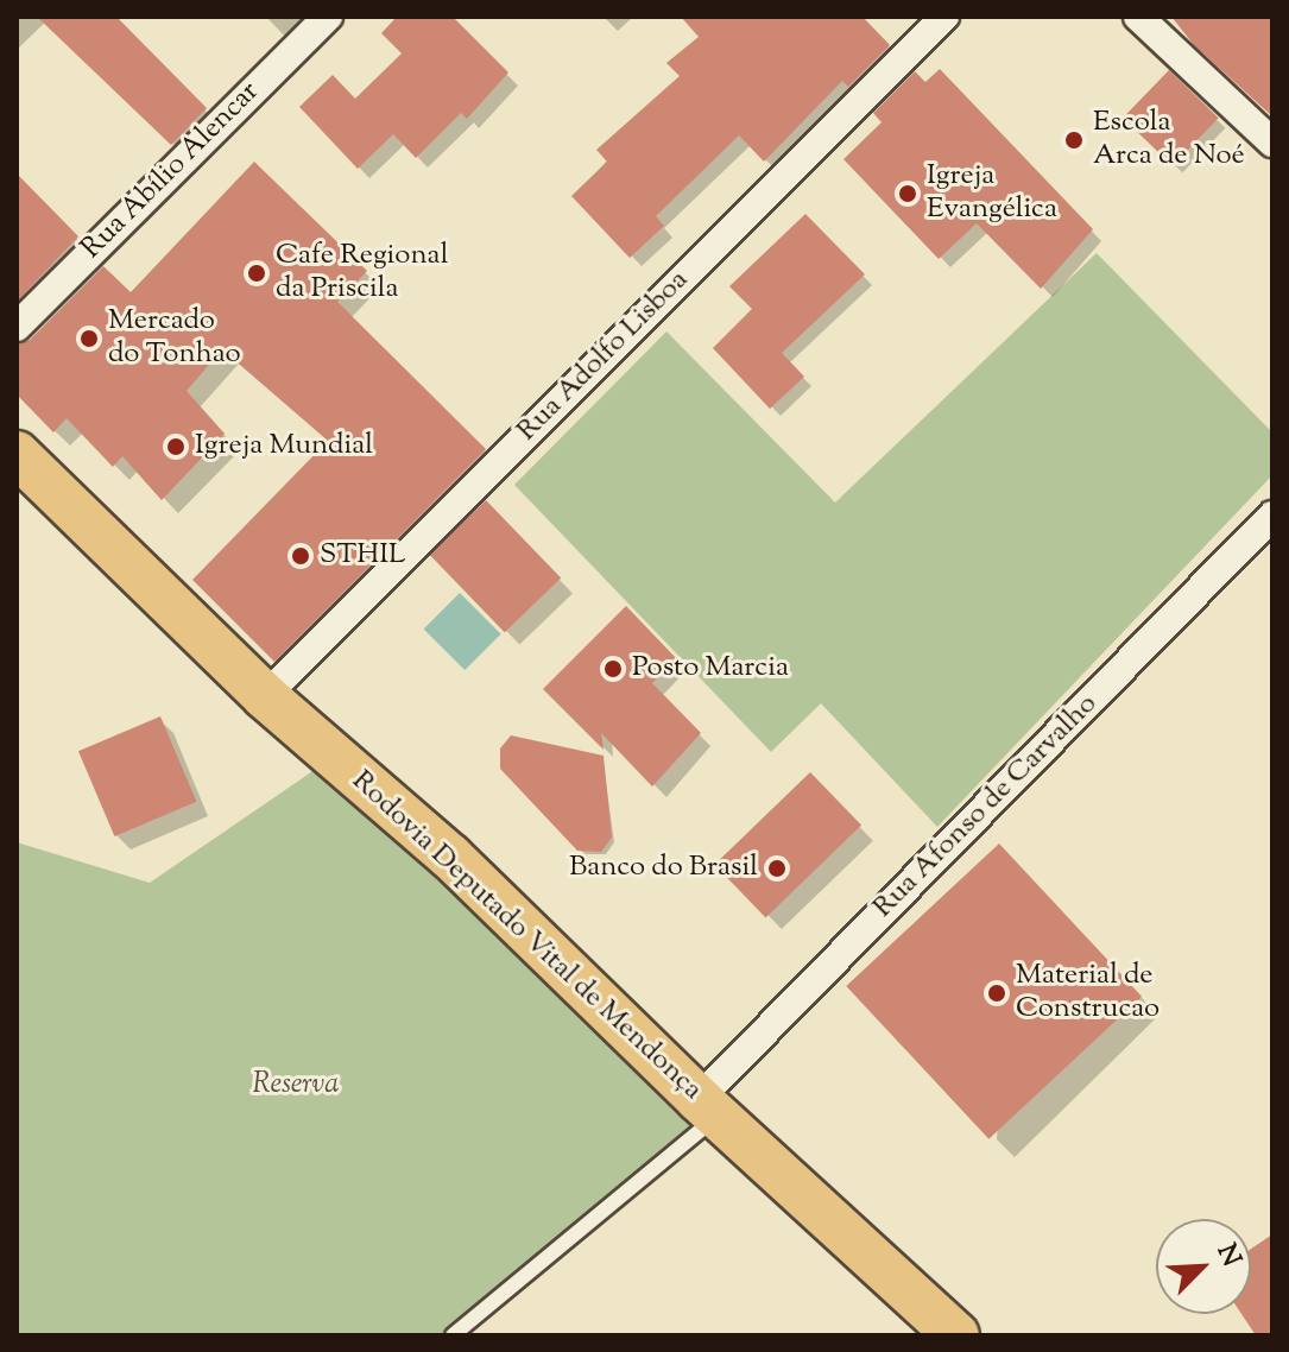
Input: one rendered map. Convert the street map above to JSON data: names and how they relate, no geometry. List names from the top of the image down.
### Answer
{
  "streets": {
    "main road": ["Rodovia Deputado Vital de Mendonça"],
    "street": ["Rua Abílio Alencar", "Rua Adolfo Lisboa", "Rua Afonso de Carvalho"]
  },
  "crossings": [
    ["Rua Adolfo Lisboa", "Rodovia Deputado Vital de Mendonça"],
    ["Rua Afonso de Carvalho", "Rodovia Deputado Vital de Mendonça"]
  ],
  "parks": ["Reserva"],
  "places": [
    "Escola Arca de Noé",
    "Igreja Evangélica",
    "Cafe Regional da Priscila",
    "Mercado do Tonhao",
    "Igreja Mundial",
    "STHIL",
    "Posto Marcia",
    "Banco do Brasil",
    "Material de Construcao"
  ],
  "north": "top right"
}
